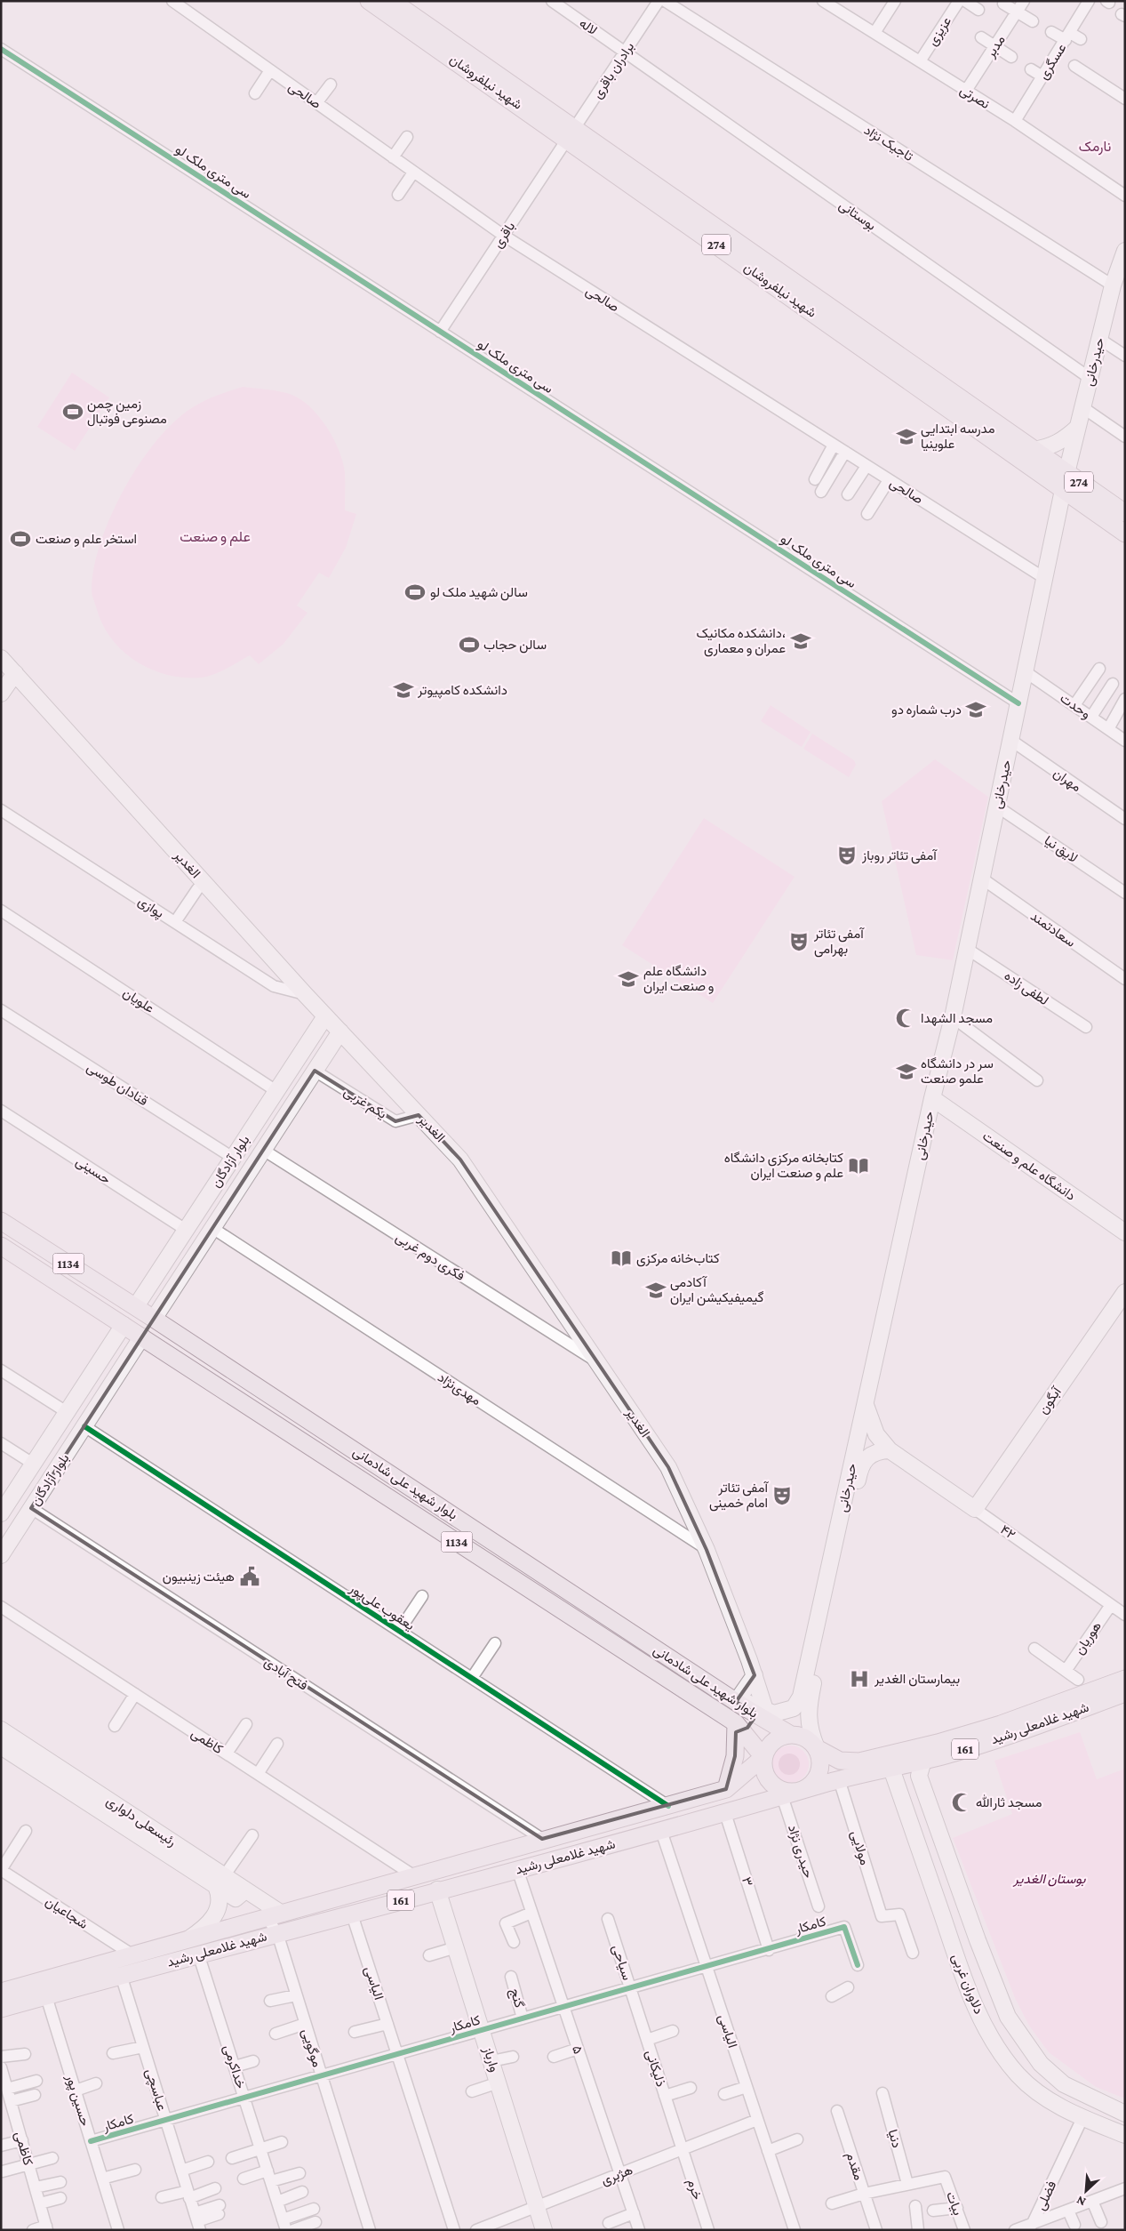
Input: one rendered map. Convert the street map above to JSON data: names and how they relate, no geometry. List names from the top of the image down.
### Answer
{
  "streets": {
    "main road": [
      "شهید نیلفروشان",
      "274",
      "حیدرخانی",
      "الغدیر",
      "بلوار آزادگان",
      "دانشگاه علم و صنعت",
      "1134",
      "آبگون",
      "بلوار شهید علی شادمانی",
      "۴۲",
      "شهید غلامعلی رشید",
      "161",
      "رئیسعلی دلواری",
      "دلاوران غربی",
      "وارباز"
    ],
    "street": [
      "لاله",
      "عزیزی",
      "مدبر",
      "عسگری",
      "برادران باقری",
      "صالحی",
      "نصرتی",
      "تاجیک نژاد",
      "سی متری ملک لو",
      "بوستانی",
      "باقری",
      "وحدت",
      "مهران",
      "لایق نیا",
      "پوازی",
      "سعادتمند",
      "لطفی زاده",
      "علویان",
      "قنادان طوسی",
      "یکم غربی",
      "حسینی",
      "فکری دوم غربی",
      "مهدی‌نژاد",
      "یعقوب علی‌پور",
      "هوریان",
      "فتح آبادی",
      "کاظمی",
      "مولایی",
      "حیدری نژاد",
      "۳",
      "شجاعیان",
      "کامکار",
      "سیاحی",
      "الیاسی",
      "گنج",
      "موگویی",
      "۵",
      "خداکرمی",
      "ذلیکانی",
      "عباسچی",
      "حسین پور",
      "دنیا",
      "مقدم",
      "هژبری",
      "خرم",
      "فضلی",
      "بیات"
    ]
  },
  "crossings": [
    ["لاله", "برادران باقری"],
    ["لاله", "بوستانی"],
    ["عزیزی", "نصرتی"],
    ["مدبر", "نصرتی"],
    ["عسگری", "نصرتی"],
    ["برادران باقری", "شهید نیلفروشان"],
    ["برادران باقری", "بوستانی"],
    ["برادران باقری", "باقری"],
    ["شهید نیلفروشان", "باقری"],
    ["شهید نیلفروشان", "274"],
    ["شهید نیلفروشان", "حیدرخانی"],
    ["صالحی", "باقری"],
    ["صالحی", "حیدرخانی"],
    ["تاجیک نژاد", "حیدرخانی"],
    ["سی متری ملک لو", "باقری"],
    ["سی متری ملک لو", "حیدرخانی"],
    ["بوستانی", "حیدرخانی"],
    ["274", "حیدرخانی"],
    ["حیدرخانی", "وحدت"],
    ["حیدرخانی", "مهران"],
    ["حیدرخانی", "لایق نیا"],
    ["حیدرخانی", "الغدیر"],
    ["حیدرخانی", "سعادتمند"],
    ["حیدرخانی", "لطفی زاده"],
    ["حیدرخانی", "دانشگاه علم و صنعت"],
    ["حیدرخانی", "بلوار شهید علی شادمانی"],
    ["حیدرخانی", "۴۲"],
    ["حیدرخانی", "شهید غلامعلی رشید"],
    ["الغدیر", "پوازی"],
    ["الغدیر", "یکم غربی"],
    ["الغدیر", "بلوار آزادگان"],
    ["الغدیر", "فکری دوم غربی"],
    ["الغدیر", "مهدی‌نژاد"],
    ["الغدیر", "بلوار شهید علی شادمانی"],
    ["علویان", "بلوار آزادگان"],
    ["قنادان طوسی", "بلوار آزادگان"],
    ["یکم غربی", "بلوار آزادگان"],
    ["بلوار آزادگان", "حسینی"],
    ["بلوار آزادگان", "فکری دوم غربی"],
    ["بلوار آزادگان", "1134"],
    ["بلوار آزادگان", "مهدی‌نژاد"],
    ["بلوار آزادگان", "بلوار شهید علی شادمانی"],
    ["بلوار آزادگان", "یعقوب علی‌پور"],
    ["بلوار آزادگان", "فتح آبادی"],
    ["1134", "بلوار شهید علی شادمانی"],
    ["آبگون", "۴۲"],
    ["بلوار شهید علی شادمانی", "شهید غلامعلی رشید"],
    ["۴۲", "هوریان"],
    ["یعقوب علی‌پور", "شهید غلامعلی رشید"],
    ["فتح آبادی", "شهید غلامعلی رشید"],
    ["شهید غلامعلی رشید", "کاظمی"],
    ["شهید غلامعلی رشید", "رئیسعلی دلواری"],
    ["شهید غلامعلی رشید", "مولایی"],
    ["شهید غلامعلی رشید", "حیدری نژاد"],
    ["شهید غلامعلی رشید", "۳"],
    ["شهید غلامعلی رشید", "شجاعیان"],
    ["شهید غلامعلی رشید", "الیاسی"],
    ["شهید غلامعلی رشید", "دلاوران غربی"],
    ["شهید غلامعلی رشید", "موگویی"],
    ["شهید غلامعلی رشید", "۵"],
    ["شهید غلامعلی رشید", "وارباز"],
    ["شهید غلامعلی رشید", "خداکرمی"],
    ["شهید غلامعلی رشید", "عباسچی"],
    ["شهید غلامعلی رشید", "حسین پور"],
    ["رئیسعلی دلواری", "موگویی"],
    ["۳", "کامکار"],
    ["کامکار", "سیاحی"],
    ["کامکار", "الیاسی"],
    ["کامکار", "گنج"],
    ["کامکار", "موگویی"],
    ["کامکار", "۵"],
    ["کامکار", "وارباز"],
    ["کامکار", "خداکرمی"],
    ["کامکار", "ذلیکانی"],
    ["کامکار", "عباسچی"],
    ["کامکار", "حسین پور"],
    ["سیاحی", "ذلیکانی"],
    ["الیاسی", "هژبری"],
    ["دلاوران غربی", "فضلی"],
    ["۵", "هژبری"],
    ["وارباز", "هژبری"],
    ["ذلیکانی", "هژبری"],
    ["ذلیکانی", "خرم"],
    ["دنیا", "مقدم"],
    ["مقدم", "بیات"],
    ["هژبری", "خرم"]
  ],
  "districts": ["نارمک", "علم و صنعت"],
  "parks": ["بوستان الغدیر"],
  "places": {
    "sports": [
      "زمین چمن مصنوعی فوتبال",
      "استخر علم و صنعت",
      "سالن شهید ملک لو",
      "سالن حجاب"
    ],
    "school or university": [
      "مدرسه ابتدایی علوینیا",
      "دانشکده مکانیک، عمران و معماری",
      "دانشکده کامپیوتر",
      "درب شماره دو",
      "دانشگاه علم و صنعت ایران",
      "سر در دانشگاه علمو صنعت",
      "آکادمی گیمیفیکیشن ایران"
    ],
    "theatre": ["آمفی تئاتر روباز", "آمفی تئاتر بهرامی", "آمفی تئاتر امام خمینی"],
    "mosque": ["مسجد الشهدا", "مسجد ثارالله"],
    "library": ["کتابخانه مرکزی دانشگاه علم و صنعت ایران", "کتاب‌خانه مرکزی"],
    "public building": ["هیئت زینبیون"],
    "hospital": ["بیمارستان الغدیر"]
  },
  "north": "bottom left"
}
